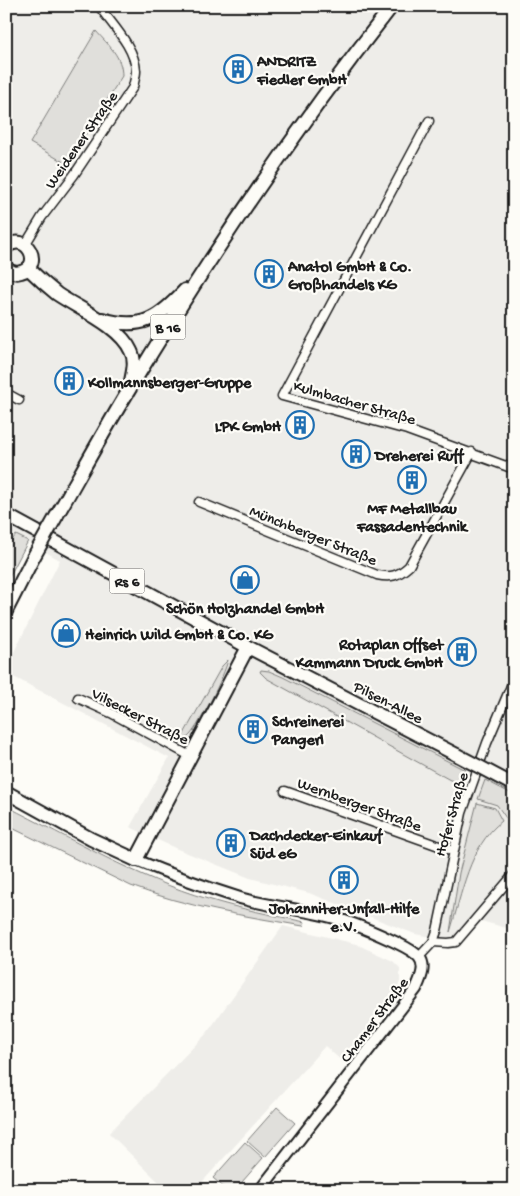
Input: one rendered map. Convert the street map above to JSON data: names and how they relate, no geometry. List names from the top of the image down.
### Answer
{
  "streets": {
    "main road": ["B 16", "Rs 6", "Pilsen-Allee"],
    "street": [
      "Weidener Straße",
      "Kulmbacher Straße",
      "Münchberger Straße",
      "Vilsecker Straße",
      "Wernberger Straße",
      "Hofer Straße",
      "Chamer Straße"
    ]
  },
  "crossings": [
    ["Kulmbacher Straße", "Münchberger Straße"],
    ["Rs 6", "Pilsen-Allee"],
    ["Wernberger Straße", "Hofer Straße"],
    ["Hofer Straße", "Chamer Straße"]
  ],
  "places": {
    "building": [
      "ANDRITZ Fiedler GmbH",
      "Anatol GmbH & Co. Großhandels KG",
      "Kollmannsberger-Gruppe",
      "LPK GmbH",
      "Dreherei Ruff",
      "MF Metallbau Fassadentechnik",
      "Rotaplan Offset Kammann Druck GmbH",
      "Schreinerei Pangerl",
      "Dachdecker-Einkauf Süd eG",
      "Johanniter-Unfall-Hilfe e.V."
    ],
    "shop": ["Schön Holzhandel GmbH", "Heinrich Wild GmbH & Co. KG"]
  }
}
